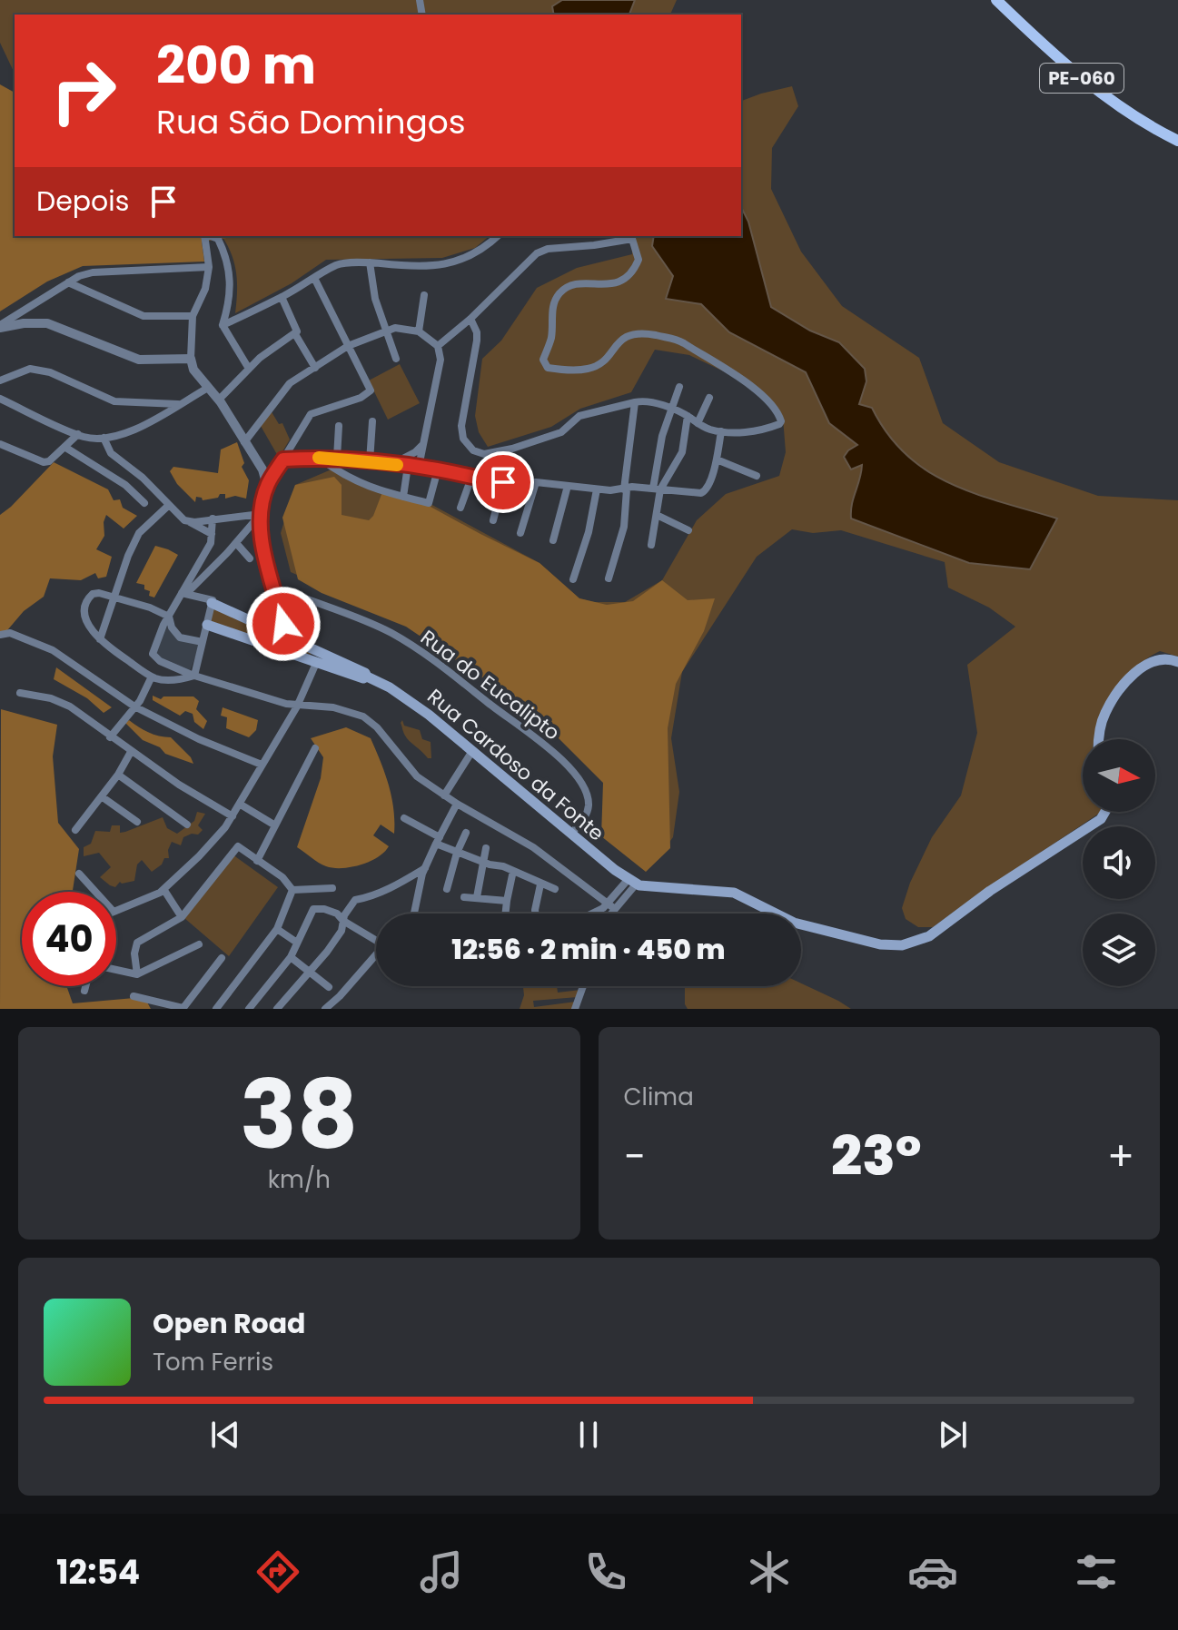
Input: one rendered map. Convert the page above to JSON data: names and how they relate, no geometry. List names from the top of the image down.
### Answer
{
  "streets": {
    "main road": ["PE-060", "Rua Cardoso da Fonte"],
    "street": ["Rua do Eucalipto"]
  },
  "crossings": [
    ["Rua do Eucalipto", "Rua Cardoso da Fonte"]
  ],
  "north": "right",
  "page": {
    "turn": ["200 m", "Rua São Domingos"],
    "then": "Depois",
    "limit": "40",
    "trip": "12:56 · 2 min · 450 m",
    "tile": [
      ["38", "km/h"],
      "Clima"
    ],
    "heat": ["−", "23°", "+"],
    "song": ["Open Road", "Tom Ferris"],
    "tabs": "12:54"
  }
}
